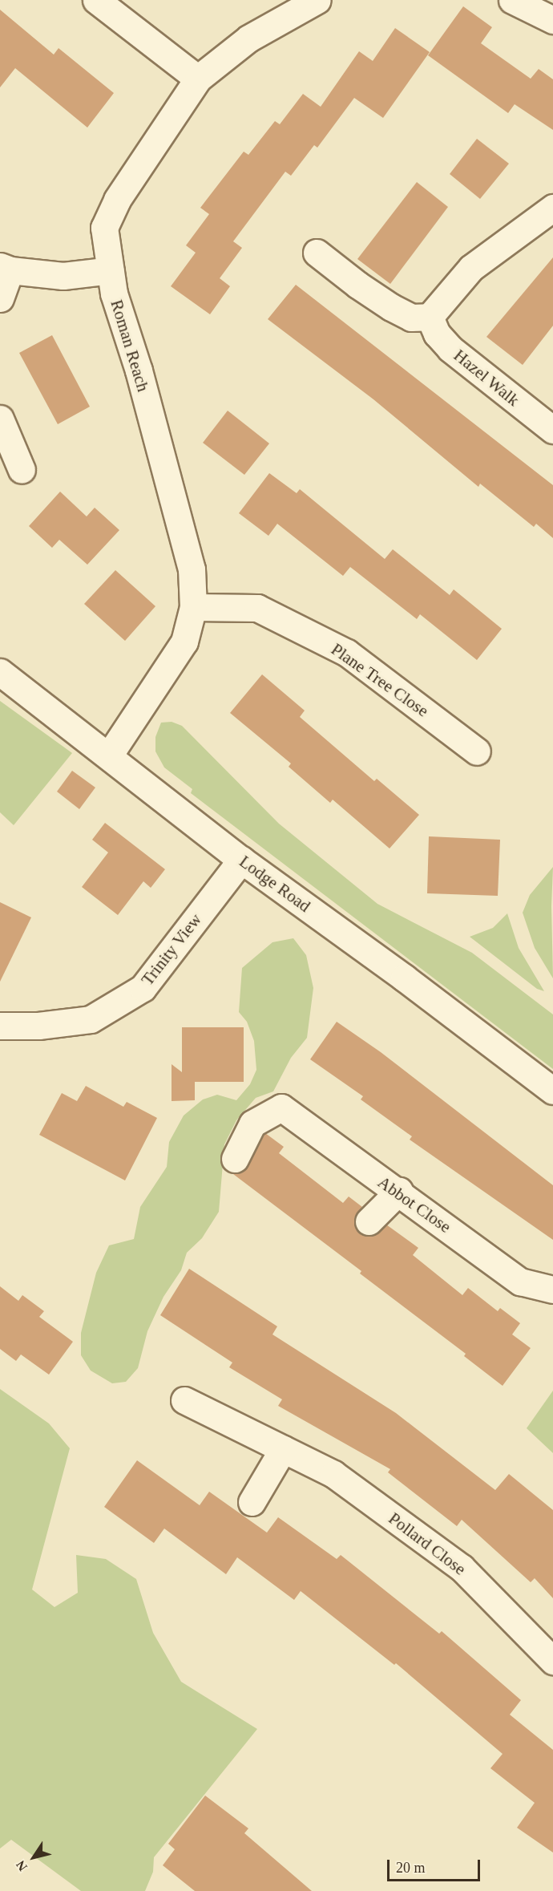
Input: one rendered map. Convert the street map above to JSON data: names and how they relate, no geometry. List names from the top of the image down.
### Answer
{
  "streets": {
    "street": [
      "Roman Reach",
      "Hazel Walk",
      "Plane Tree Close",
      "Lodge Road",
      "Trinity View",
      "Abbot Close",
      "Pollard Close"
    ]
  },
  "crossings": [
    ["Roman Reach", "Plane Tree Close"],
    ["Roman Reach", "Lodge Road"],
    ["Lodge Road", "Trinity View"]
  ],
  "scale_bar": "20 m",
  "north": "bottom left"
}
